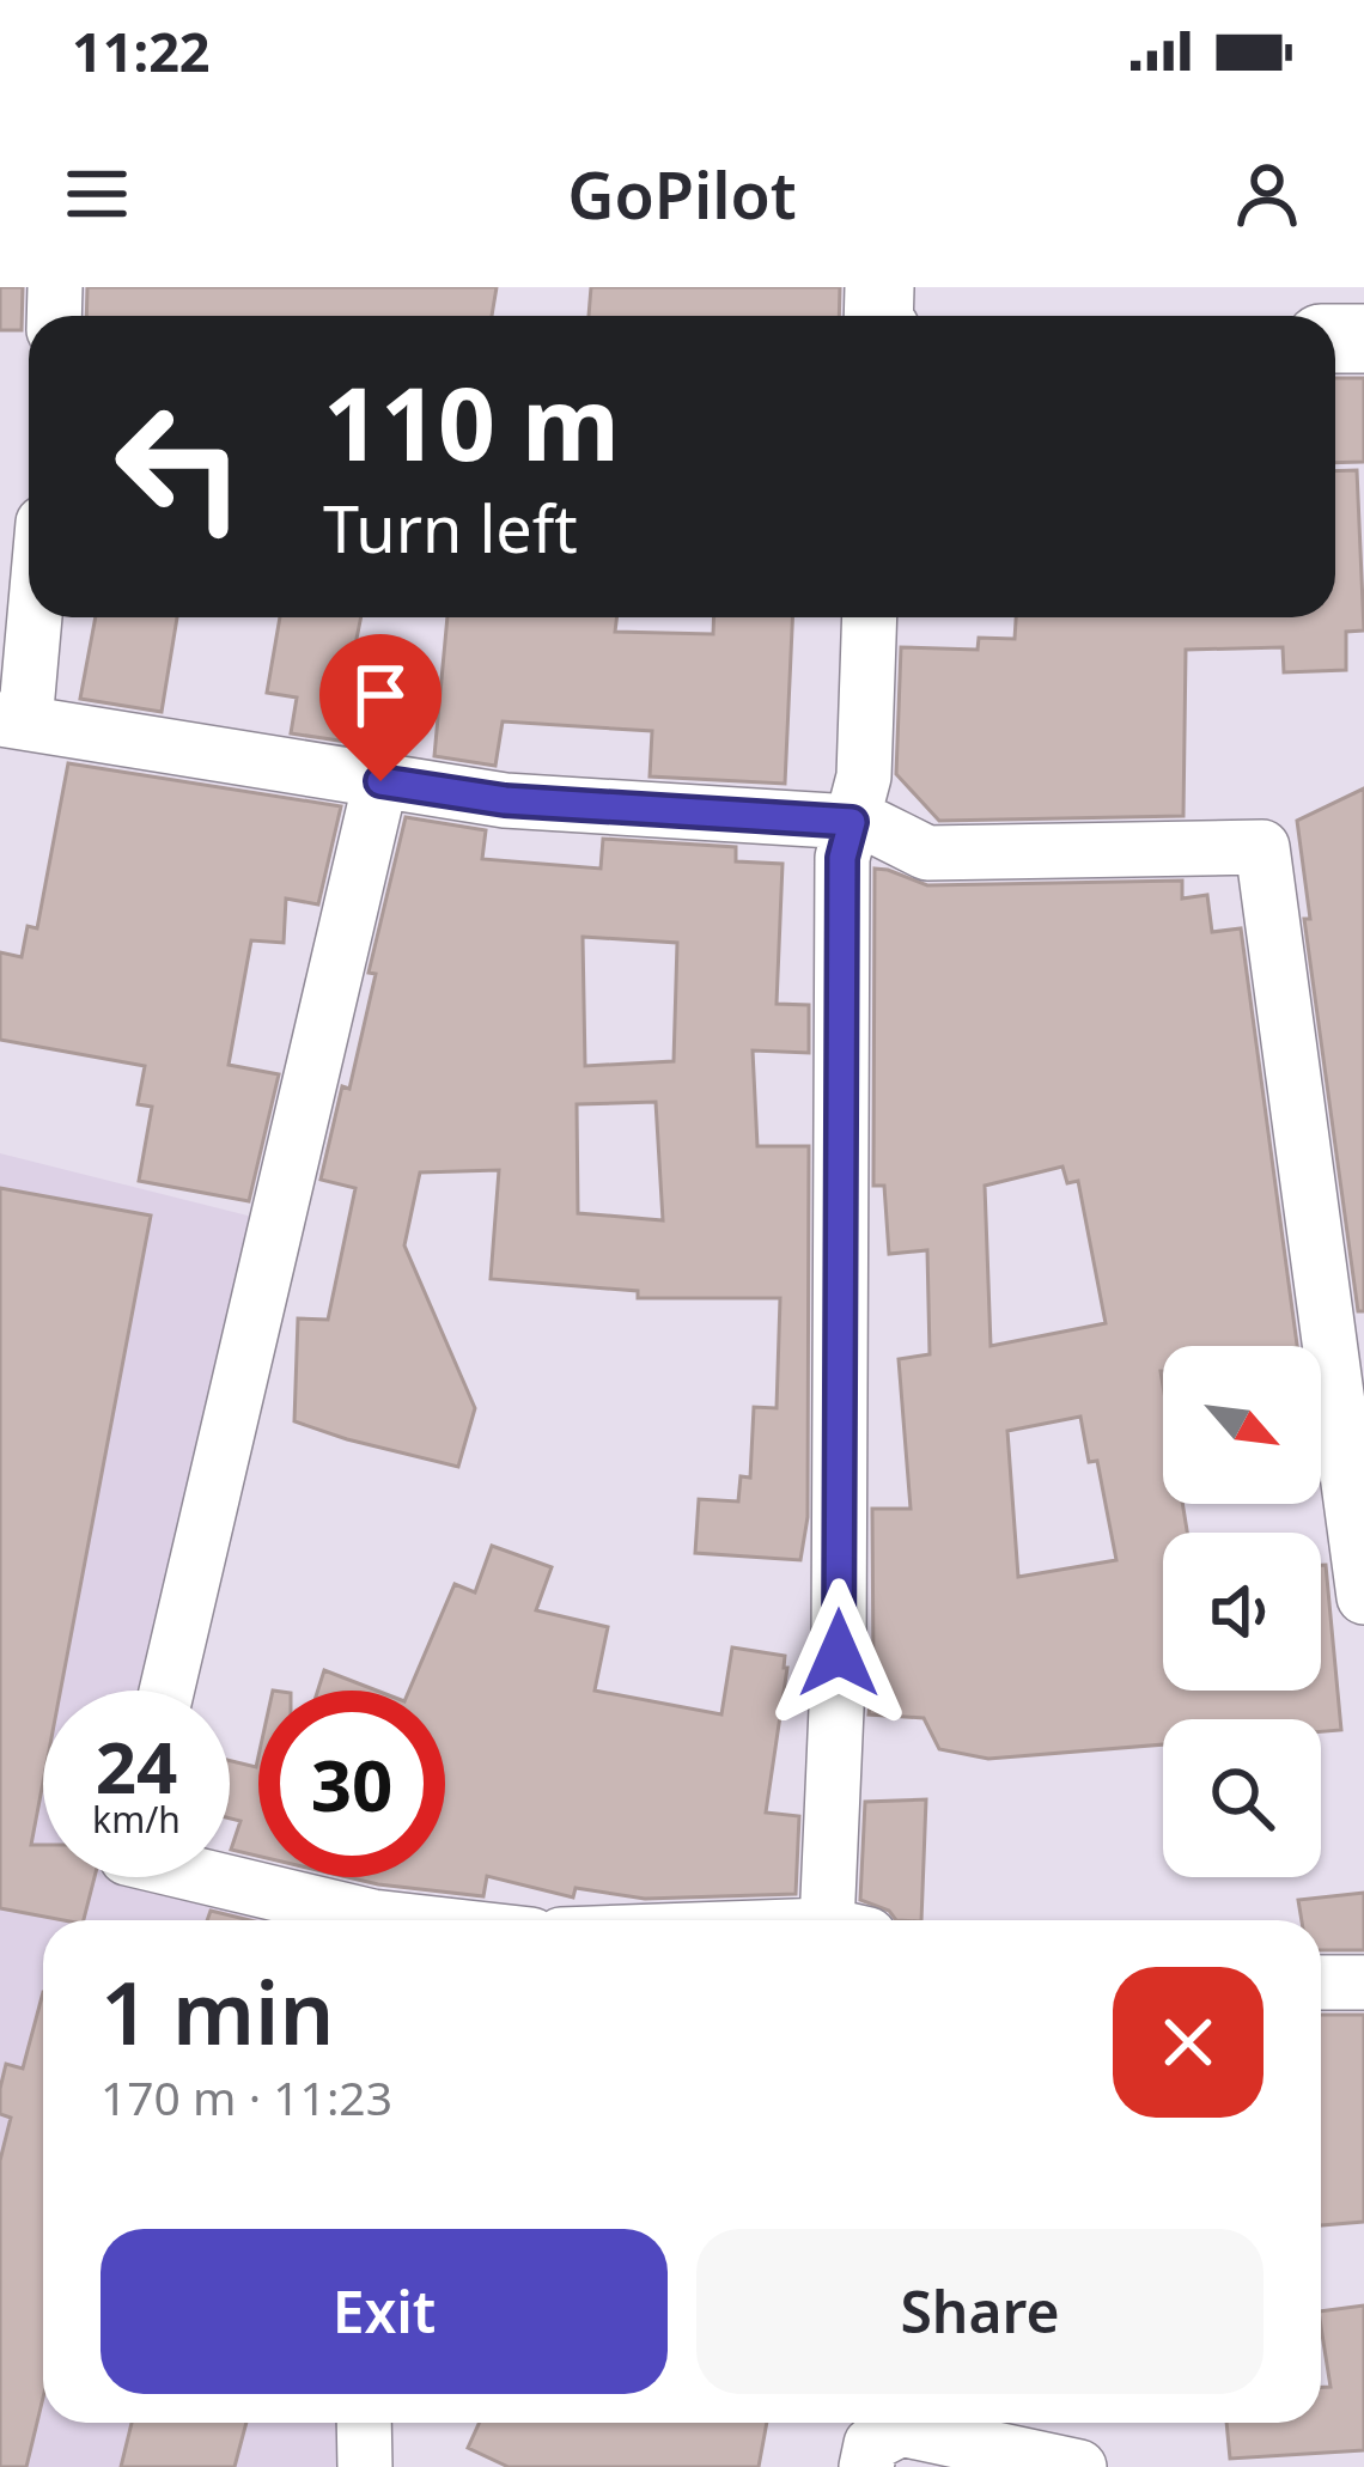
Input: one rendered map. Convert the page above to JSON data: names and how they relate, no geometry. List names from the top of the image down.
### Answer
{
  "north": "bottom right",
  "page": {
    "status": "11:22",
    "header": "GoPilot",
    "turn": ["110 m", "Turn left"],
    "speed": "24 km/h",
    "limit": "30",
    "heading": ["1 min", "170 m · 11:23"],
    "buttons": ["Exit", "Share"]
  }
}
